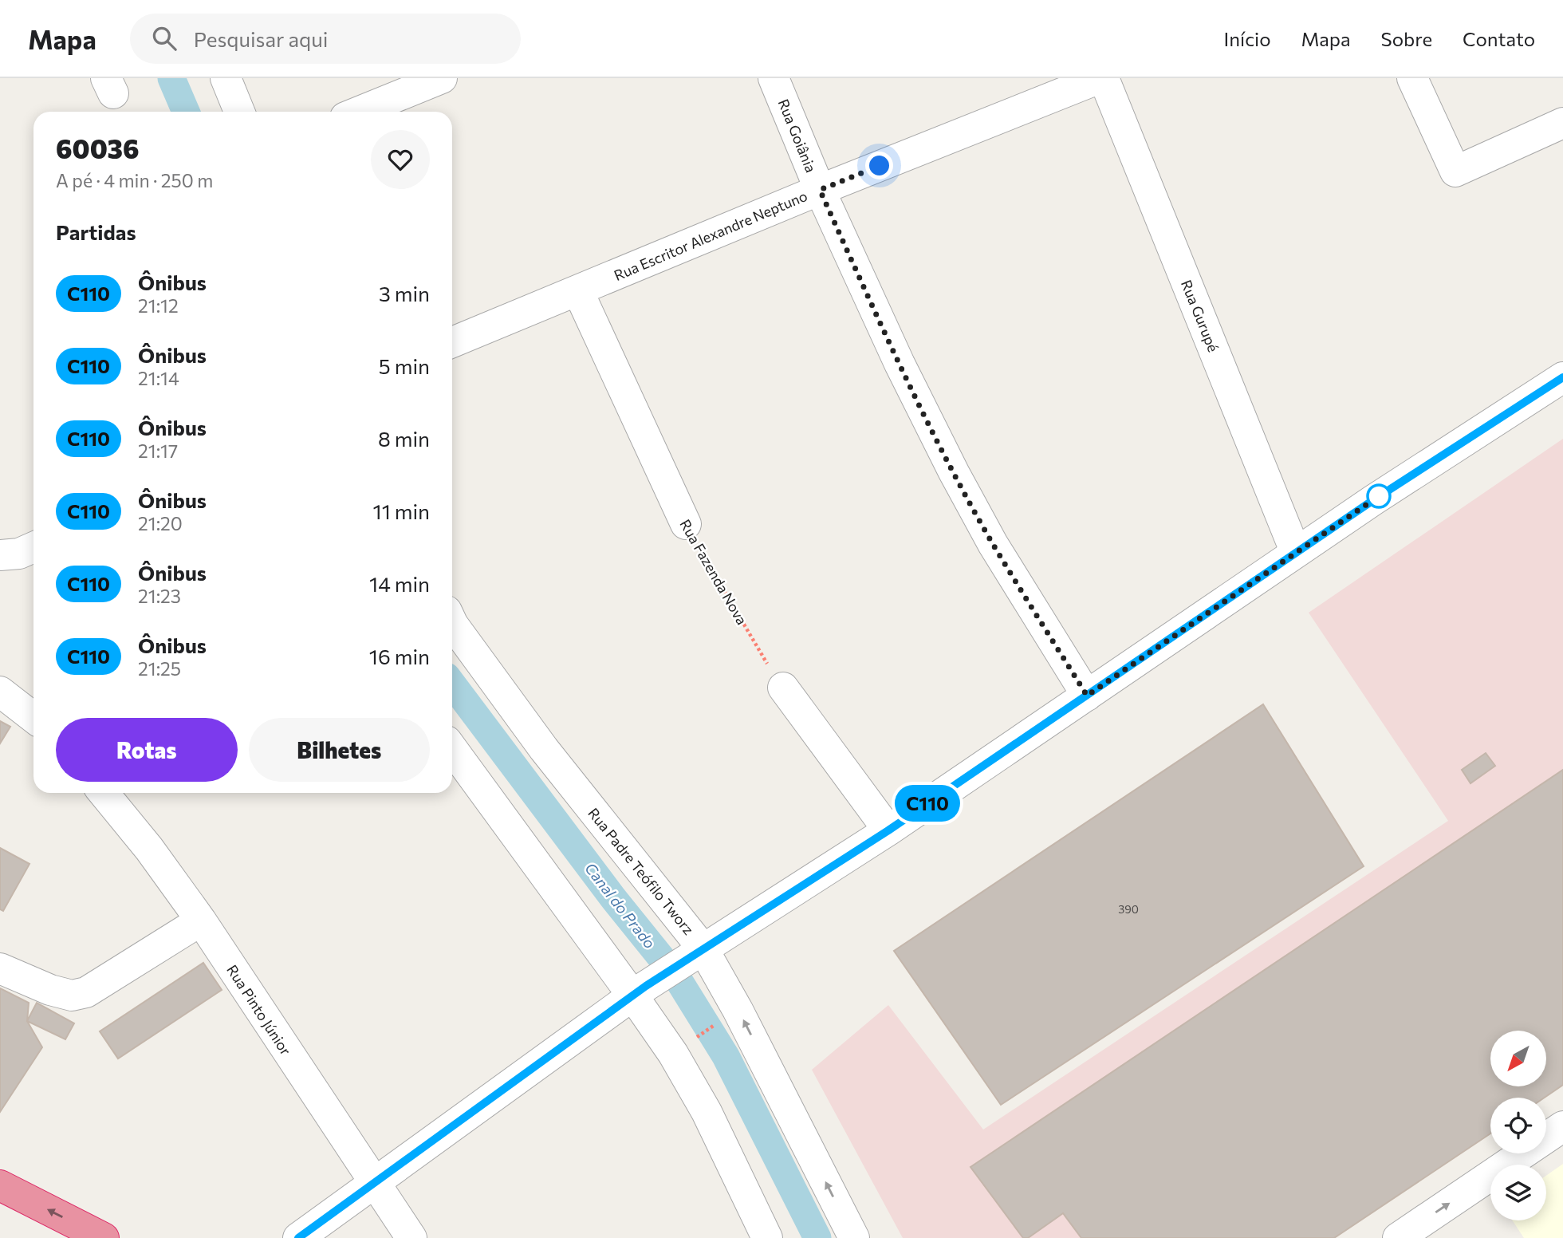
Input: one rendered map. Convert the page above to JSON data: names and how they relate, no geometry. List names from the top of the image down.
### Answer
{
  "streets": {
    "street": [
      "Rua Goiânia",
      "Rua Escritor Alexandre Neptuno",
      "Rua Gurupé",
      "Rua Fazenda Nova",
      "Rua Padre Teófilo Tworz",
      "Rua Pinto Júnior"
    ]
  },
  "crossings": [
    ["Rua Goiânia", "Rua Escritor Alexandre Neptuno"],
    ["Rua Escritor Alexandre Neptuno", "Rua Gurupé"],
    ["Rua Escritor Alexandre Neptuno", "Rua Fazenda Nova"]
  ],
  "water": ["Canal do Prado"],
  "lines": ["bus line C110"],
  "house_numbers": ["390"],
  "north": "bottom left",
  "page": {
    "header": "Mapa",
    "search": "Pesquisar aqui",
    "nav": [
      "Início",
      "Mapa",
      "Sobre",
      "Contato"
    ],
    "on_map": "C110",
    "heading": [
      ["60036", "A pé · 4 min · 250 m"],
      "Partidas"
    ],
    "list": [
      {
        "mark": "C110",
        "name": "Ônibus",
        "note": "21:12",
        "value": "3 min"
      },
      {
        "mark": "C110",
        "name": "Ônibus",
        "note": "21:14",
        "value": "5 min"
      },
      {
        "mark": "C110",
        "name": "Ônibus",
        "note": "21:17",
        "value": "8 min"
      },
      {
        "mark": "C110",
        "name": "Ônibus",
        "note": "21:20",
        "value": "11 min"
      },
      {
        "mark": "C110",
        "name": "Ônibus",
        "note": "21:23",
        "value": "14 min"
      },
      {
        "mark": "C110",
        "name": "Ônibus",
        "note": "21:25",
        "value": "16 min"
      }
    ],
    "buttons": ["Rotas", "Bilhetes"]
  }
}
